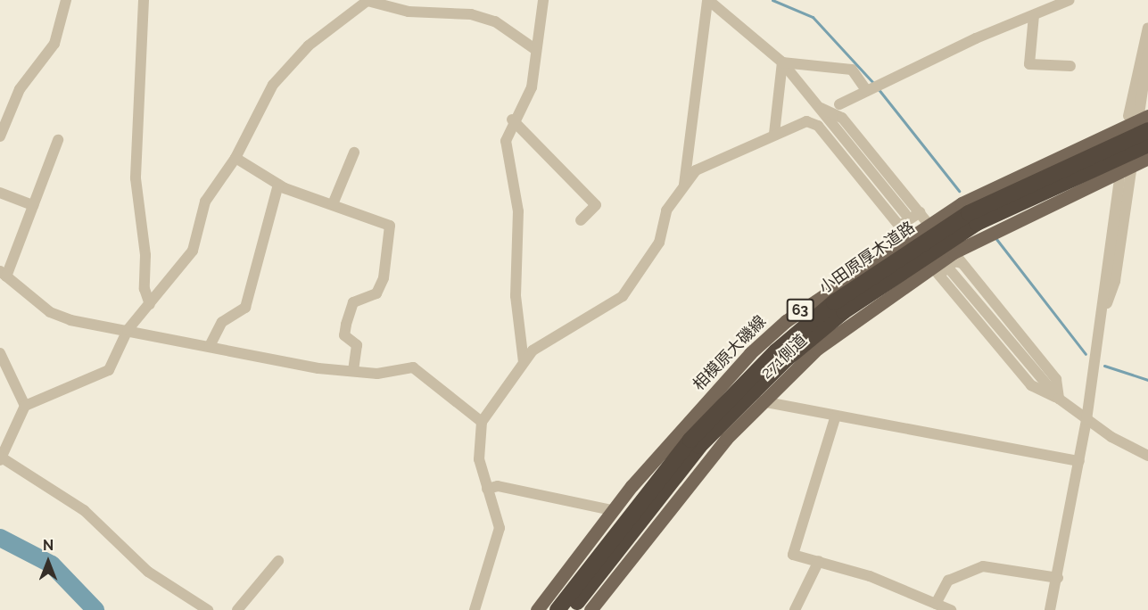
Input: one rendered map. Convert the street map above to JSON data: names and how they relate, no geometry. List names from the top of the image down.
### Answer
{
  "streets": {
    "highway": ["小田原厚木道路"],
    "main road": ["63", "相模原大磯線", "271側道"]
  },
  "crossings": [
    ["小田原厚木道路", "相模原大磯線"]
  ],
  "north": "top"
}
